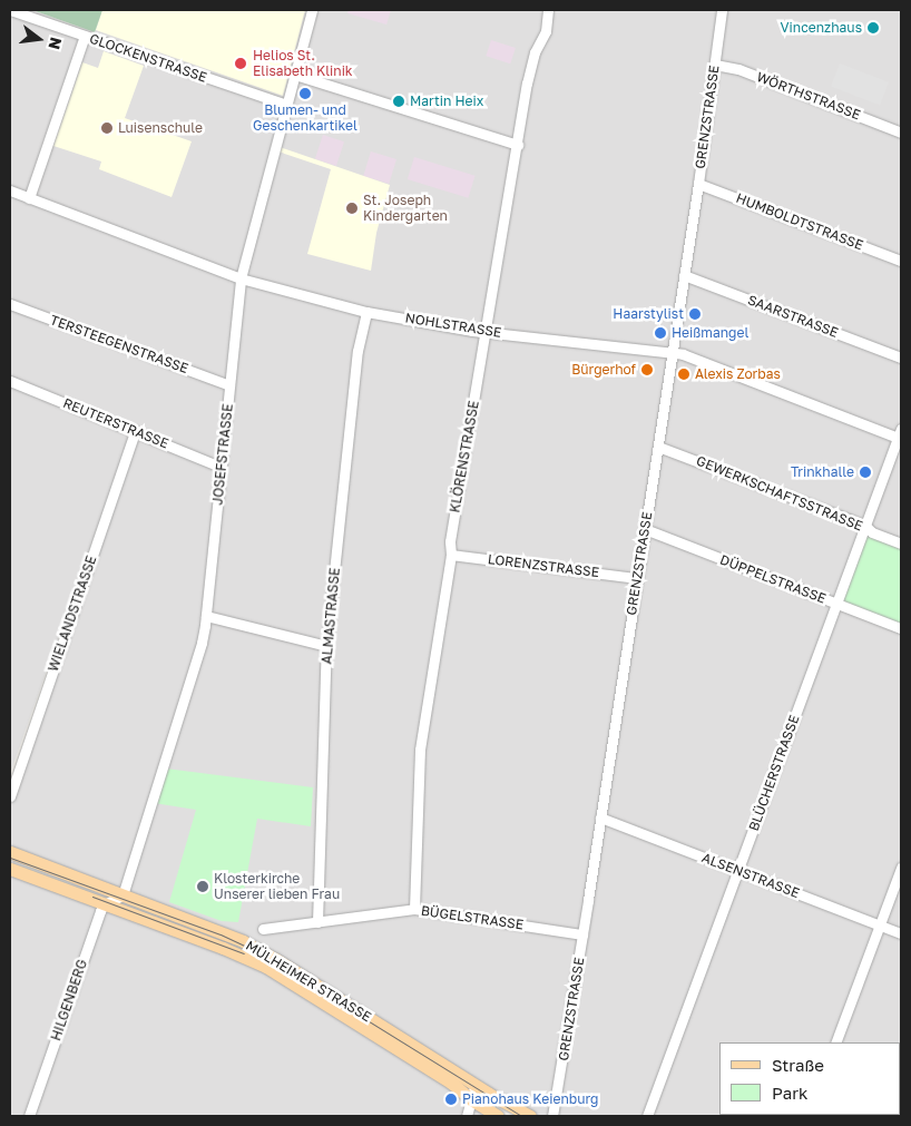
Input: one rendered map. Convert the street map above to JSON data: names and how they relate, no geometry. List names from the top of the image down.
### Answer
{
  "streets": {
    "main road": ["MÜLHEIMER STRASSE"],
    "street": [
      "GLOCKENSTRASSE",
      "WÖRTHSTRASSE",
      "GRENZSTRASSE",
      "HUMBOLDTSTRASSE",
      "SAARSTRASSE",
      "NOHLSTRASSE",
      "TERSTEEGENSTRASSE",
      "REUTERSTRASSE",
      "JOSEFSTRASSE",
      "KLÖRENSTRASSE",
      "GEWERKSCHAFTSSTRASSE",
      "LORENZSTRASSE",
      "DÜPPELSTRASSE",
      "WIELANDSTRASSE",
      "ALMASTRASSE",
      "BLÜCHERSTRASSE",
      "ALSENSTRASSE",
      "BÜGELSTRASSE",
      "HILGENBERG"
    ]
  },
  "crossings": [
    ["GLOCKENSTRASSE", "JOSEFSTRASSE"],
    ["WÖRTHSTRASSE", "GRENZSTRASSE"],
    ["GRENZSTRASSE", "HUMBOLDTSTRASSE"],
    ["GRENZSTRASSE", "SAARSTRASSE"],
    ["GRENZSTRASSE", "NOHLSTRASSE"],
    ["GRENZSTRASSE", "GEWERKSCHAFTSSTRASSE"],
    ["GRENZSTRASSE", "LORENZSTRASSE"],
    ["GRENZSTRASSE", "DÜPPELSTRASSE"],
    ["GRENZSTRASSE", "ALSENSTRASSE"],
    ["GRENZSTRASSE", "BÜGELSTRASSE"],
    ["NOHLSTRASSE", "JOSEFSTRASSE"],
    ["NOHLSTRASSE", "KLÖRENSTRASSE"],
    ["NOHLSTRASSE", "ALMASTRASSE"],
    ["NOHLSTRASSE", "BLÜCHERSTRASSE"],
    ["TERSTEEGENSTRASSE", "JOSEFSTRASSE"],
    ["REUTERSTRASSE", "JOSEFSTRASSE"],
    ["REUTERSTRASSE", "WIELANDSTRASSE"],
    ["JOSEFSTRASSE", "MÜLHEIMER STRASSE"],
    ["KLÖRENSTRASSE", "LORENZSTRASSE"],
    ["KLÖRENSTRASSE", "BÜGELSTRASSE"],
    ["GEWERKSCHAFTSSTRASSE", "BLÜCHERSTRASSE"],
    ["DÜPPELSTRASSE", "BLÜCHERSTRASSE"],
    ["ALMASTRASSE", "BÜGELSTRASSE"],
    ["BLÜCHERSTRASSE", "ALSENSTRASSE"],
    ["MÜLHEIMER STRASSE", "HILGENBERG"]
  ],
  "places": [
    "Vincenzhaus",
    "Helios St. Elisabeth Klinik",
    "Blumen- und Geschenkartikel",
    "Martin Heix",
    "Luisenschule",
    "St. Joseph Kindergarten",
    "Haarstylist",
    "Heißmangel",
    "Bürgerhof",
    "Alexis Zorbas",
    "Trinkhalle",
    "Klosterkirche Unserer lieben Frau",
    "Pianohaus Keienburg"
  ],
  "legend": ["Straße", "Park"],
  "north": "right"
}
